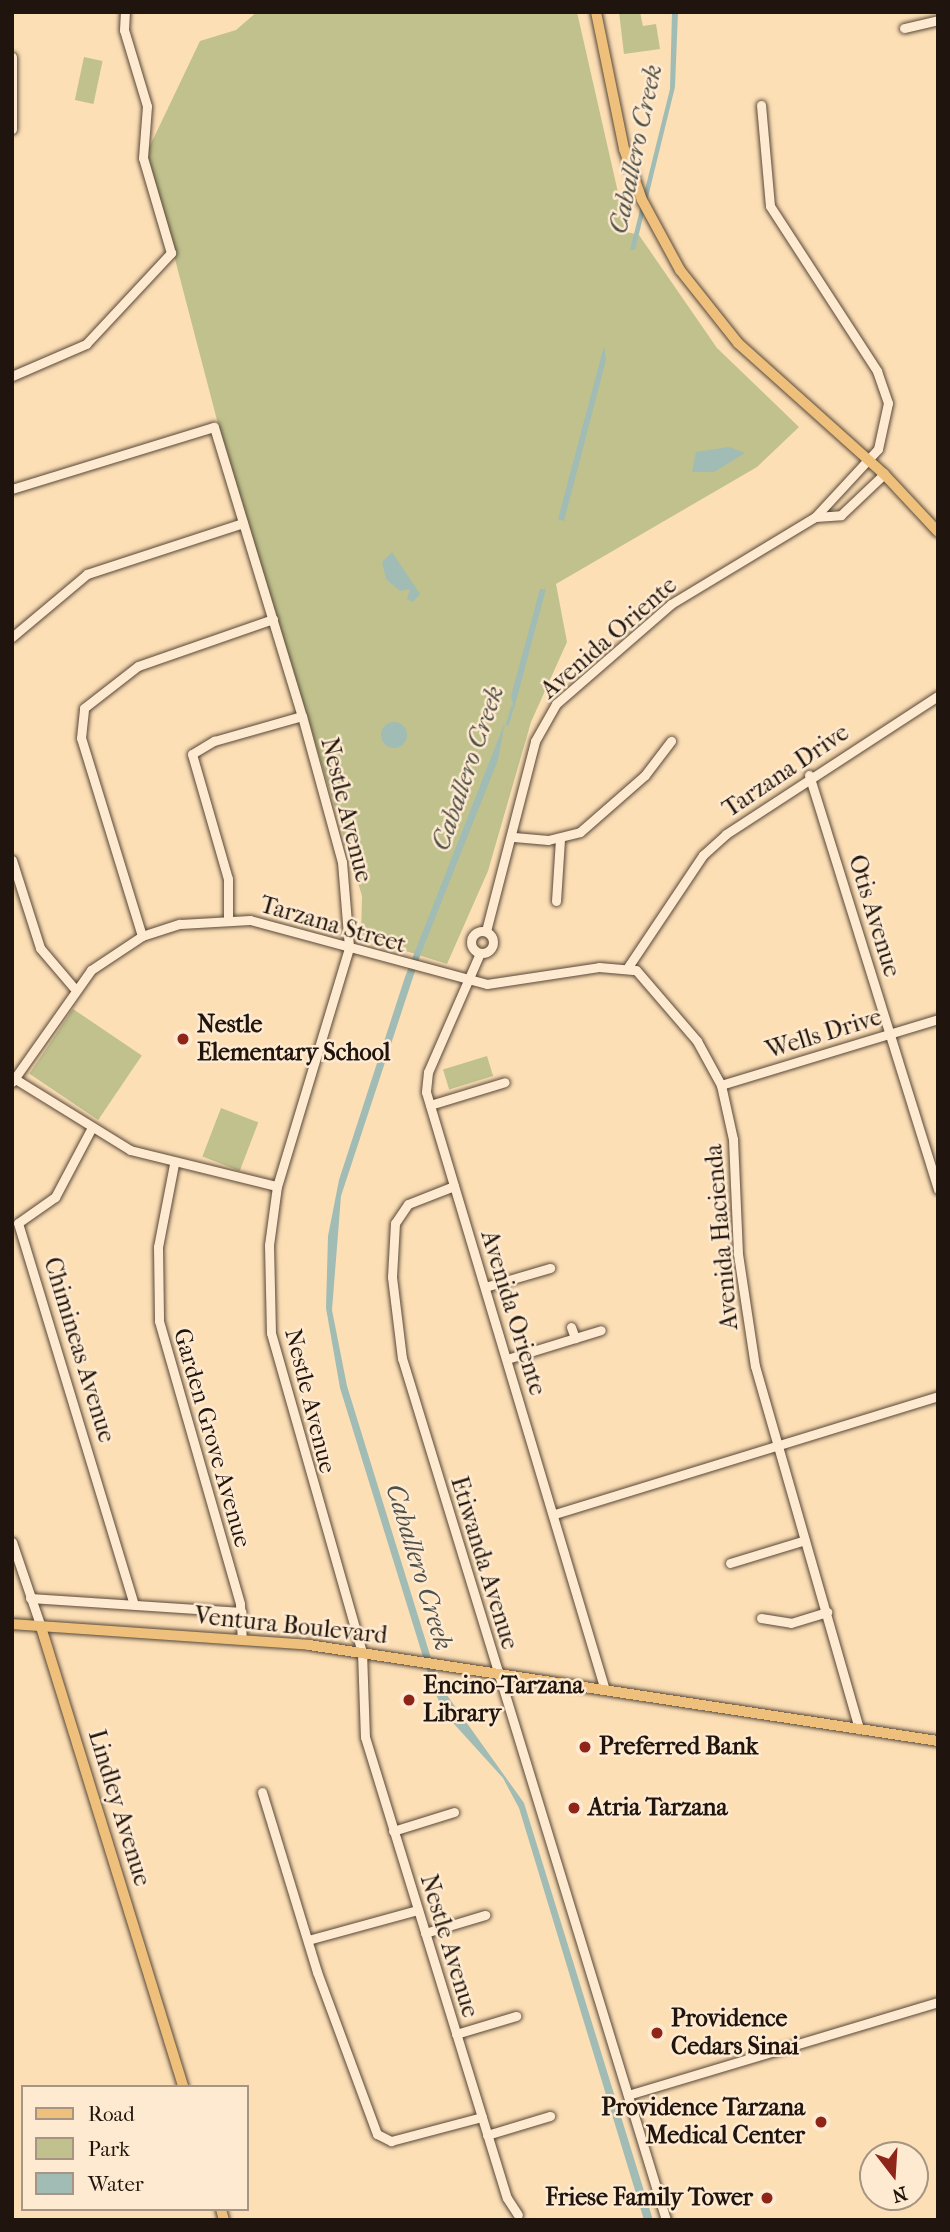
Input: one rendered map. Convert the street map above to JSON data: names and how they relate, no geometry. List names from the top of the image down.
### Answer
{
  "streets": {
    "main road": ["Ventura Boulevard", "Lindley Avenue"],
    "street": [
      "Avenida Oriente",
      "Tarzana Drive",
      "Nestle Avenue",
      "Otis Avenue",
      "Tarzana Street",
      "Wells Drive",
      "Avenida Hacienda",
      "Chimineas Avenue",
      "Garden Grove Avenue",
      "Etiwanda Avenue"
    ]
  },
  "crossings": [
    ["Avenida Oriente", "Tarzana Street"],
    ["Avenida Oriente", "Etiwanda Avenue"],
    ["Avenida Oriente", "Ventura Boulevard"],
    ["Tarzana Drive", "Otis Avenue"],
    ["Tarzana Drive", "Avenida Hacienda"],
    ["Nestle Avenue", "Tarzana Street"],
    ["Nestle Avenue", "Ventura Boulevard"],
    ["Otis Avenue", "Wells Drive"],
    ["Wells Drive", "Avenida Hacienda"],
    ["Avenida Hacienda", "Ventura Boulevard"],
    ["Chimineas Avenue", "Ventura Boulevard"],
    ["Garden Grove Avenue", "Ventura Boulevard"],
    ["Etiwanda Avenue", "Ventura Boulevard"],
    ["Ventura Boulevard", "Lindley Avenue"]
  ],
  "water": ["Caballero Creek"],
  "places": [
    "Nestle Elementary School",
    "Encino-Tarzana Library",
    "Preferred Bank",
    "Atria Tarzana",
    "Providence Cedars Sinai",
    "Providence Tarzana Medical Center",
    "Friese Family Tower"
  ],
  "legend": ["Road", "Park", "Water"],
  "north": "bottom"
}
